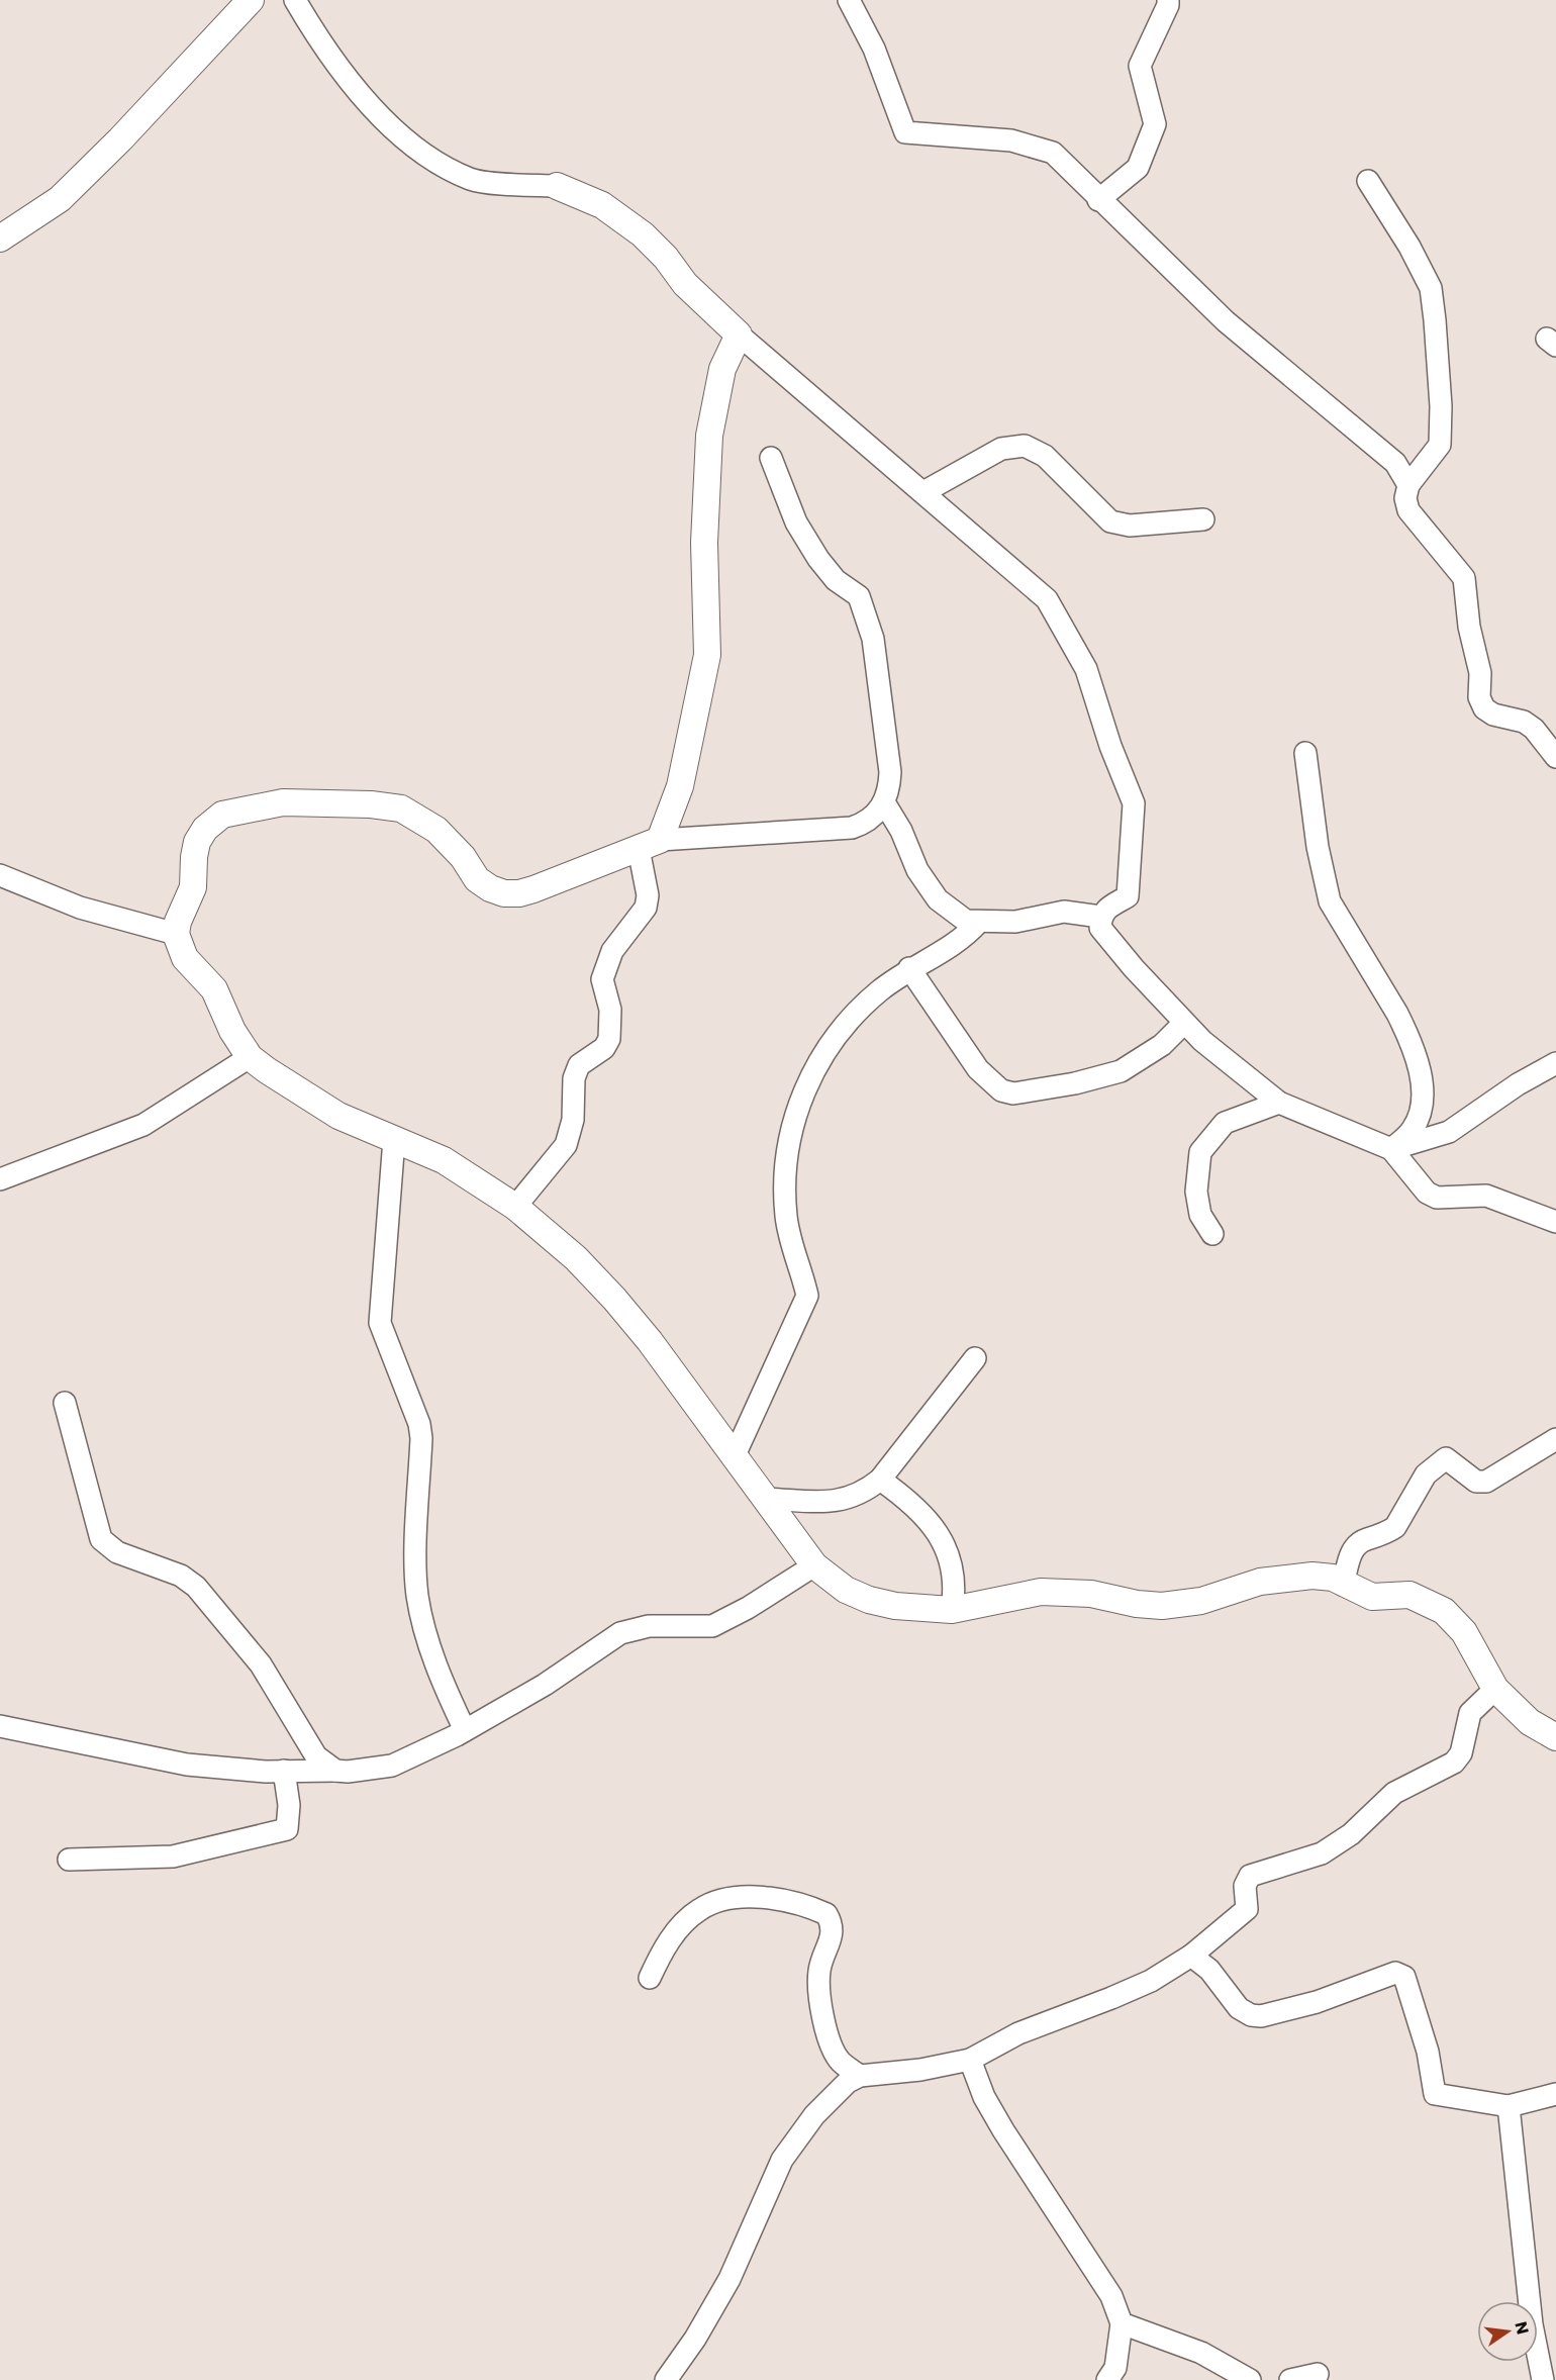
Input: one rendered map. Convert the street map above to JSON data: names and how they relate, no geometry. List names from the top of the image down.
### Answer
{
  "north": "right"
}
